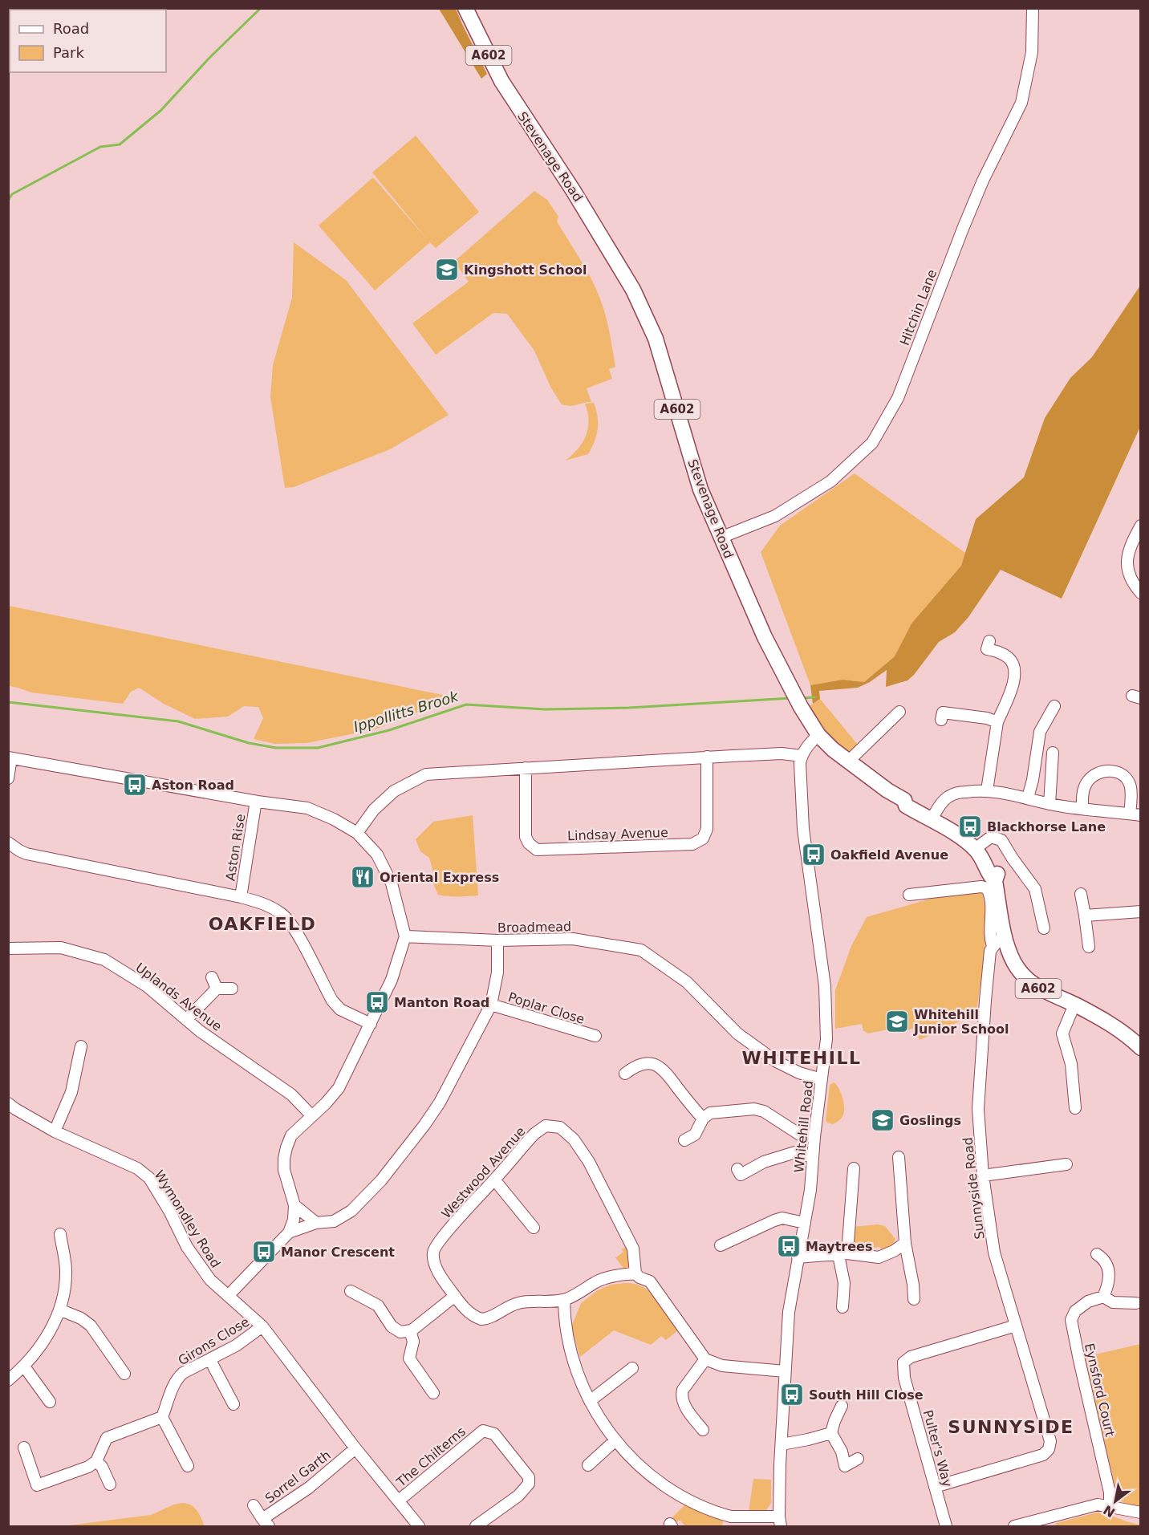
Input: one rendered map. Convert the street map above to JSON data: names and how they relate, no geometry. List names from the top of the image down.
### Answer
{
  "streets": {
    "main road": ["A602", "Stevenage Road"],
    "street": [
      "Hitchin Lane",
      "Lindsay Avenue",
      "Aston Rise",
      "Broadmead",
      "Uplands Avenue",
      "Poplar Close",
      "Whitehill Road",
      "Westwood Avenue",
      "Sunnyside Road",
      "Wymondley Road",
      "Girons Close",
      "Eynsford Court",
      "Pulter's Way",
      "The Chilterns",
      "Sorrel Garth"
    ]
  },
  "crossings": [
    ["Stevenage Road", "Hitchin Lane"],
    ["Broadmead", "Whitehill Road"],
    ["Sunnyside Road", "Pulter's Way"],
    ["Wymondley Road", "Girons Close"],
    ["Wymondley Road", "The Chilterns"],
    ["Wymondley Road", "Sorrel Garth"]
  ],
  "districts": ["OAKFIELD", "WHITEHILL", "SUNNYSIDE"],
  "water": ["Ippollitts Brook"],
  "places": {
    "school or university": ["Kingshott School", "Whitehill Junior School", "Goslings"],
    "bus stop": [
      "Aston Road",
      "Blackhorse Lane",
      "Oakfield Avenue",
      "Manton Road",
      "Maytrees",
      "Manor Crescent",
      "South Hill Close"
    ],
    "restaurant": ["Oriental Express"]
  },
  "legend": ["Road", "Park"],
  "north": "bottom left"
}
